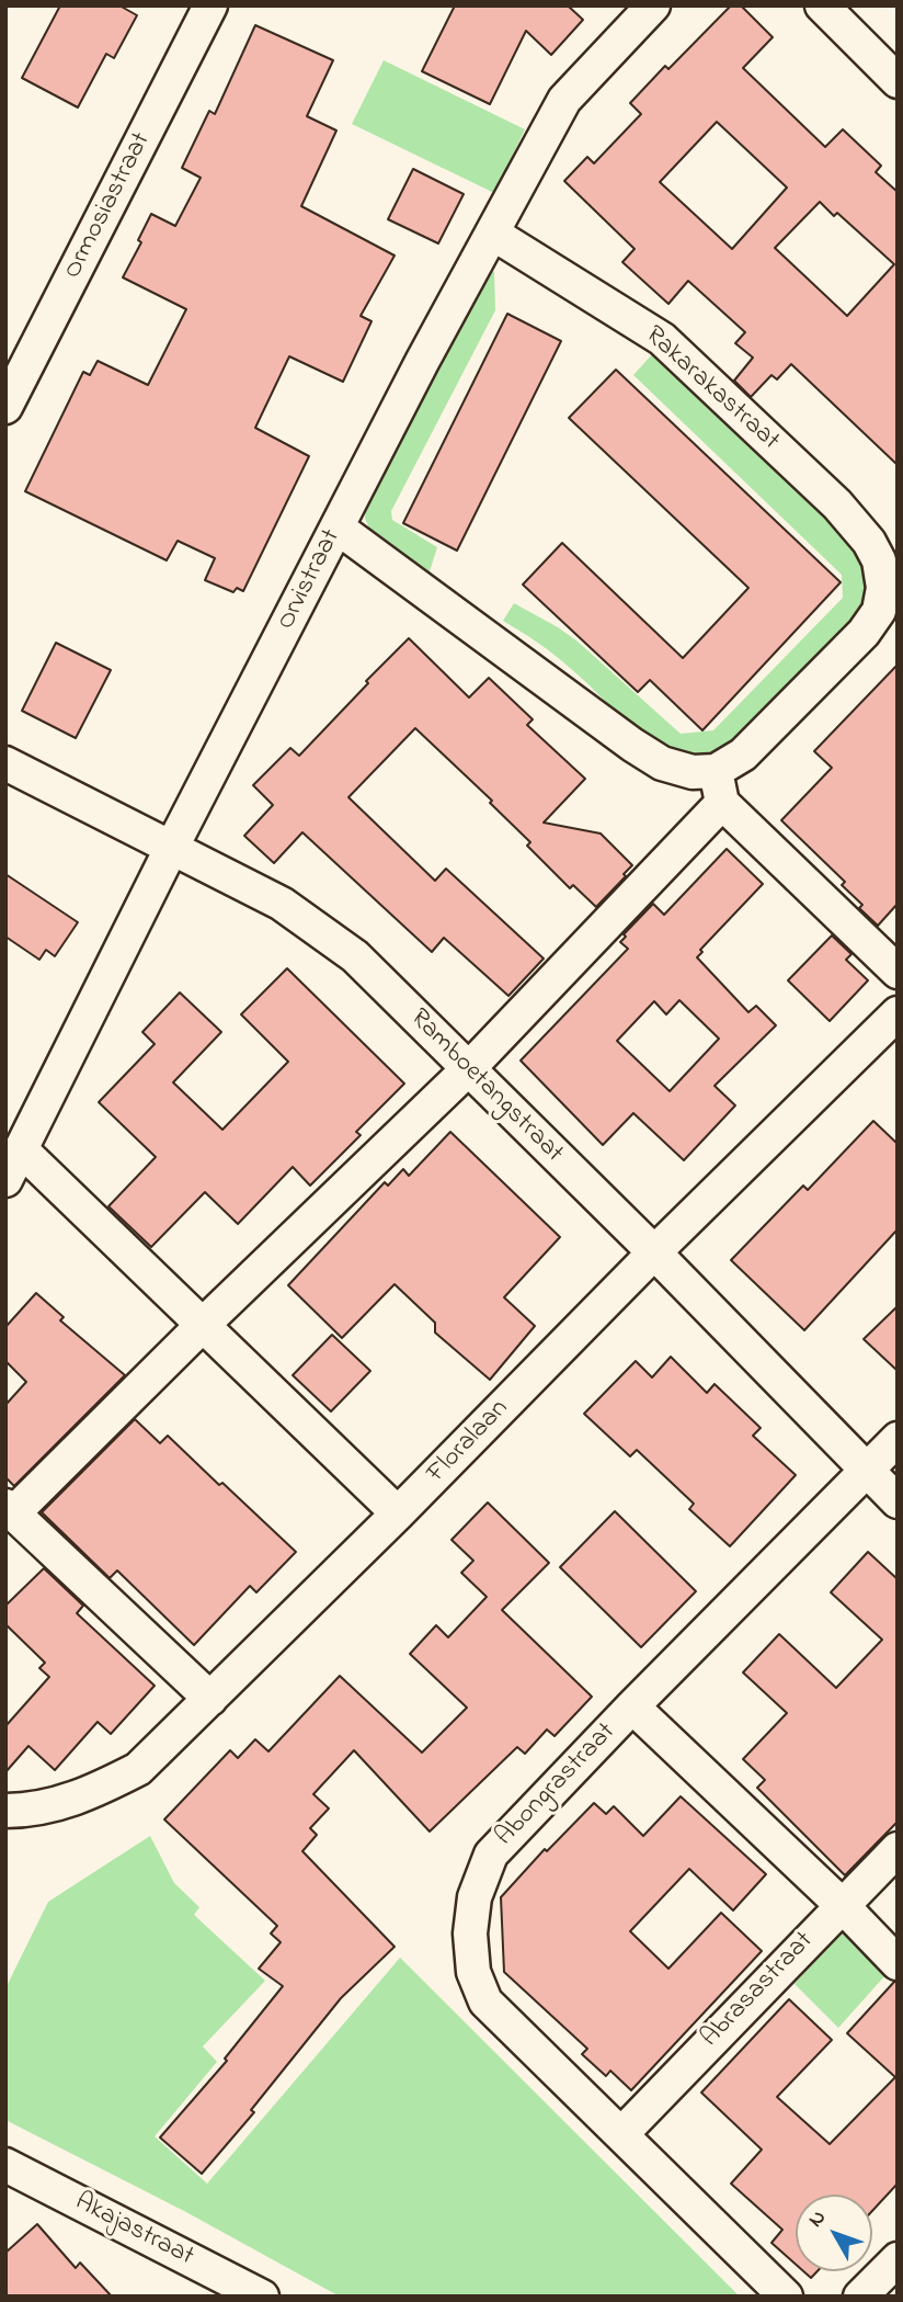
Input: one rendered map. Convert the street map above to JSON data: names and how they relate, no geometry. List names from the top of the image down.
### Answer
{
  "streets": {
    "street": [
      "Ormosiastraat",
      "Rakarakastraat",
      "Orvistraat",
      "Ramboetangstraat",
      "Floralaan",
      "Abongrastraat",
      "Abrasastraat",
      "Akajastraat"
    ]
  },
  "crossings": [
    ["Rakarakastraat", "Orvistraat"],
    ["Orvistraat", "Ramboetangstraat"],
    ["Ramboetangstraat", "Floralaan"],
    ["Ramboetangstraat", "Abongrastraat"],
    ["Abongrastraat", "Abrasastraat"]
  ],
  "north": "top left"
}
